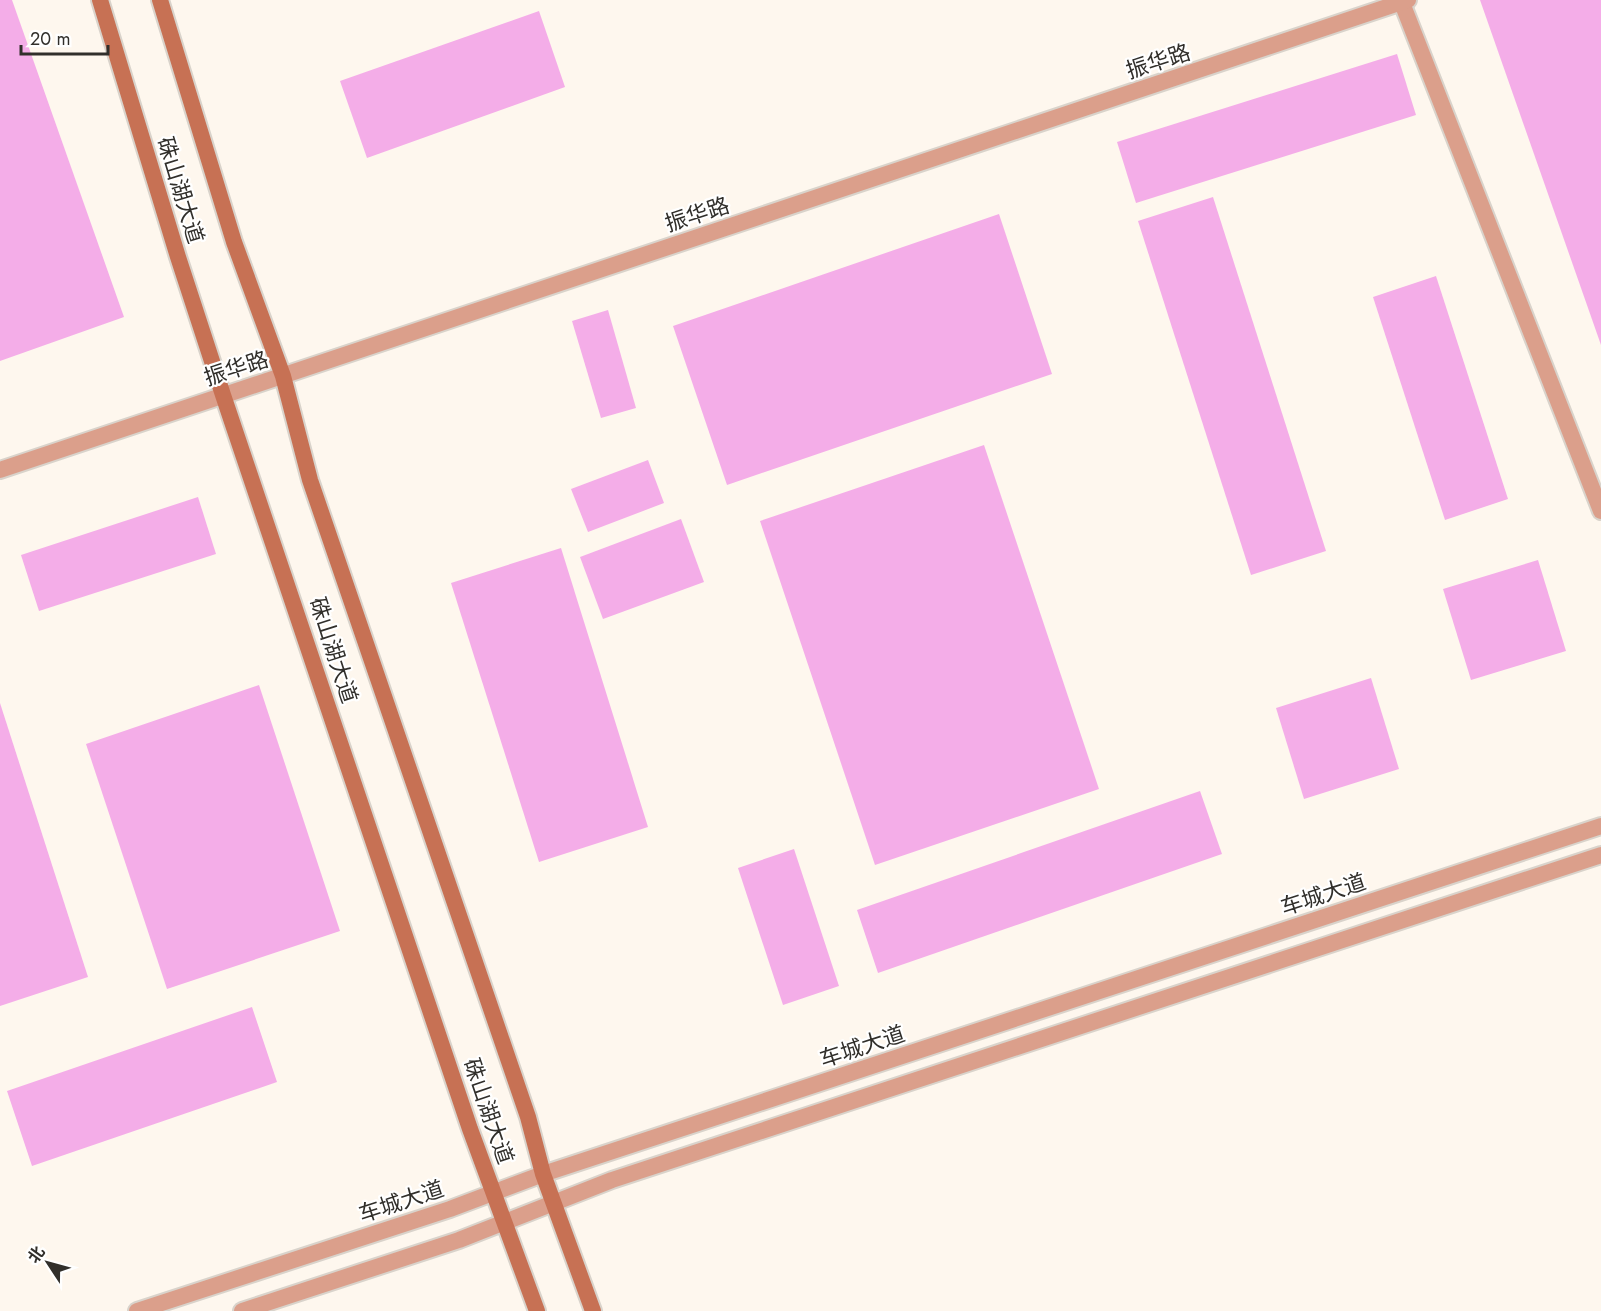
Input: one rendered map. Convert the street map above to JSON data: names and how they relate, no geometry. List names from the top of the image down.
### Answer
{
  "streets": {
    "main road": ["硃山湖大道"],
    "street": ["振华路", "车城大道"]
  },
  "crossings": [
    ["振华路", "硃山湖大道"],
    ["硃山湖大道", "车城大道"]
  ],
  "scale_bar": "20 m",
  "north": "top left"
}
